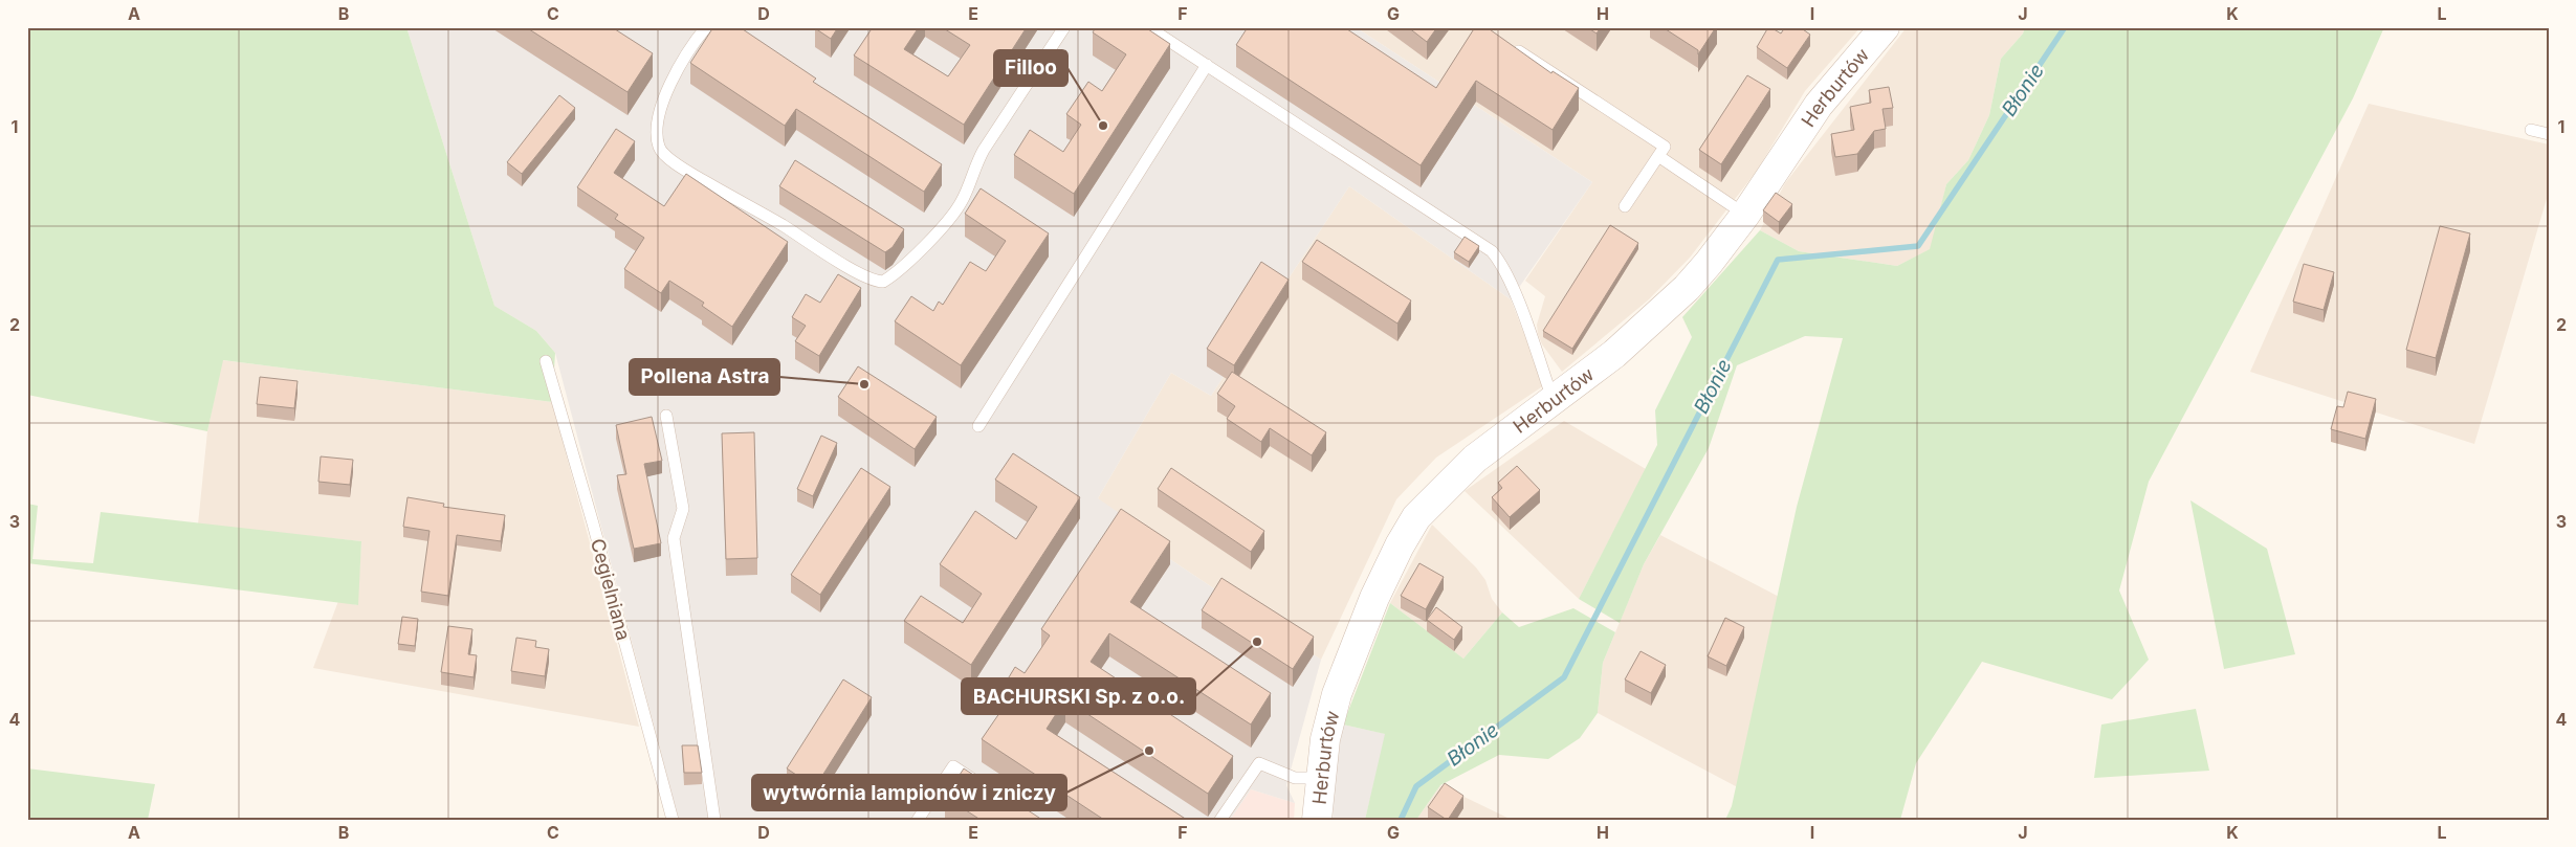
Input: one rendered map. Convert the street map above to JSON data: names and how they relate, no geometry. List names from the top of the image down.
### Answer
{
  "streets": {
    "street": ["Herburtów"],
    "lane": ["Cegielniana"]
  },
  "water": ["Błonie"],
  "places": [
    "Filloo",
    "Pollena Astra",
    "BACHURSKI Sp. z o.o.",
    "wytwórnia lampionów i zniczy"
  ],
  "grid": {
    "columns": [
      "A",
      "B",
      "C",
      "D",
      "E",
      "F",
      "G",
      "H",
      "I",
      "J",
      "K",
      "L"
    ],
    "rows": [
      "1",
      "2",
      "3",
      "4"
    ]
  }
}
